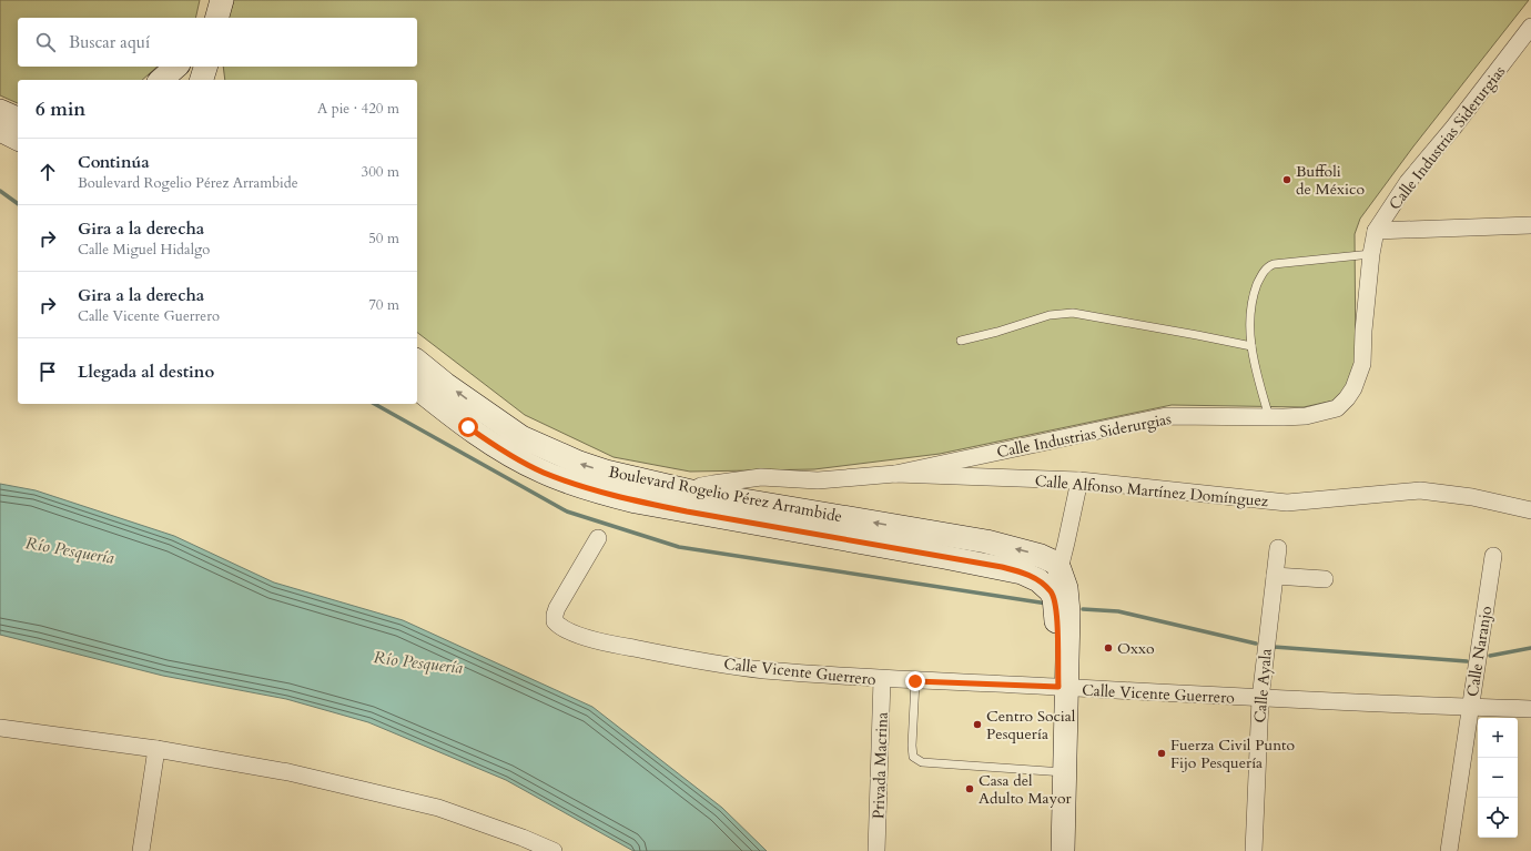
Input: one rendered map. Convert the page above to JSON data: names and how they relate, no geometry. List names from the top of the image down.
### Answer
{
  "streets": {
    "main road": ["Boulevard Rogelio Pérez Arrambide"],
    "street": [
      "Calle Industrias Siderurgias",
      "Calle Alfonso Martínez Domínguez",
      "Calle Naranjo",
      "Calle Vicente Guerrero",
      "Calle Ayala",
      "Privada Macrina"
    ]
  },
  "crossings": [
    ["Calle Industrias Siderurgias", "Calle Alfonso Martínez Domínguez"],
    ["Calle Alfonso Martínez Domínguez", "Boulevard Rogelio Pérez Arrambide"],
    ["Calle Naranjo", "Calle Vicente Guerrero"],
    ["Calle Vicente Guerrero", "Calle Ayala"],
    ["Calle Vicente Guerrero", "Privada Macrina"]
  ],
  "water": ["Río Pesquería"],
  "places": [
    "Buffoli de México",
    "Oxxo",
    "Centro Social Pesquería",
    "Fuerza Civil Punto Fijo Pesquería",
    "Casa del Adulto Mayor"
  ],
  "page": {
    "search": "Buscar aquí",
    "heading": ["6 min", "A pie · 420 m"],
    "list": [
      ["Continúa", "Boulevard Rogelio Pérez Arrambide", "300 m"],
      ["Gira a la derecha", "Calle Miguel Hidalgo", "50 m"],
      ["Gira a la derecha", "Calle Vicente Guerrero", "70 m"],
      "Llegada al destino"
    ],
    "map_buttons": ["+", "−"]
  }
}
